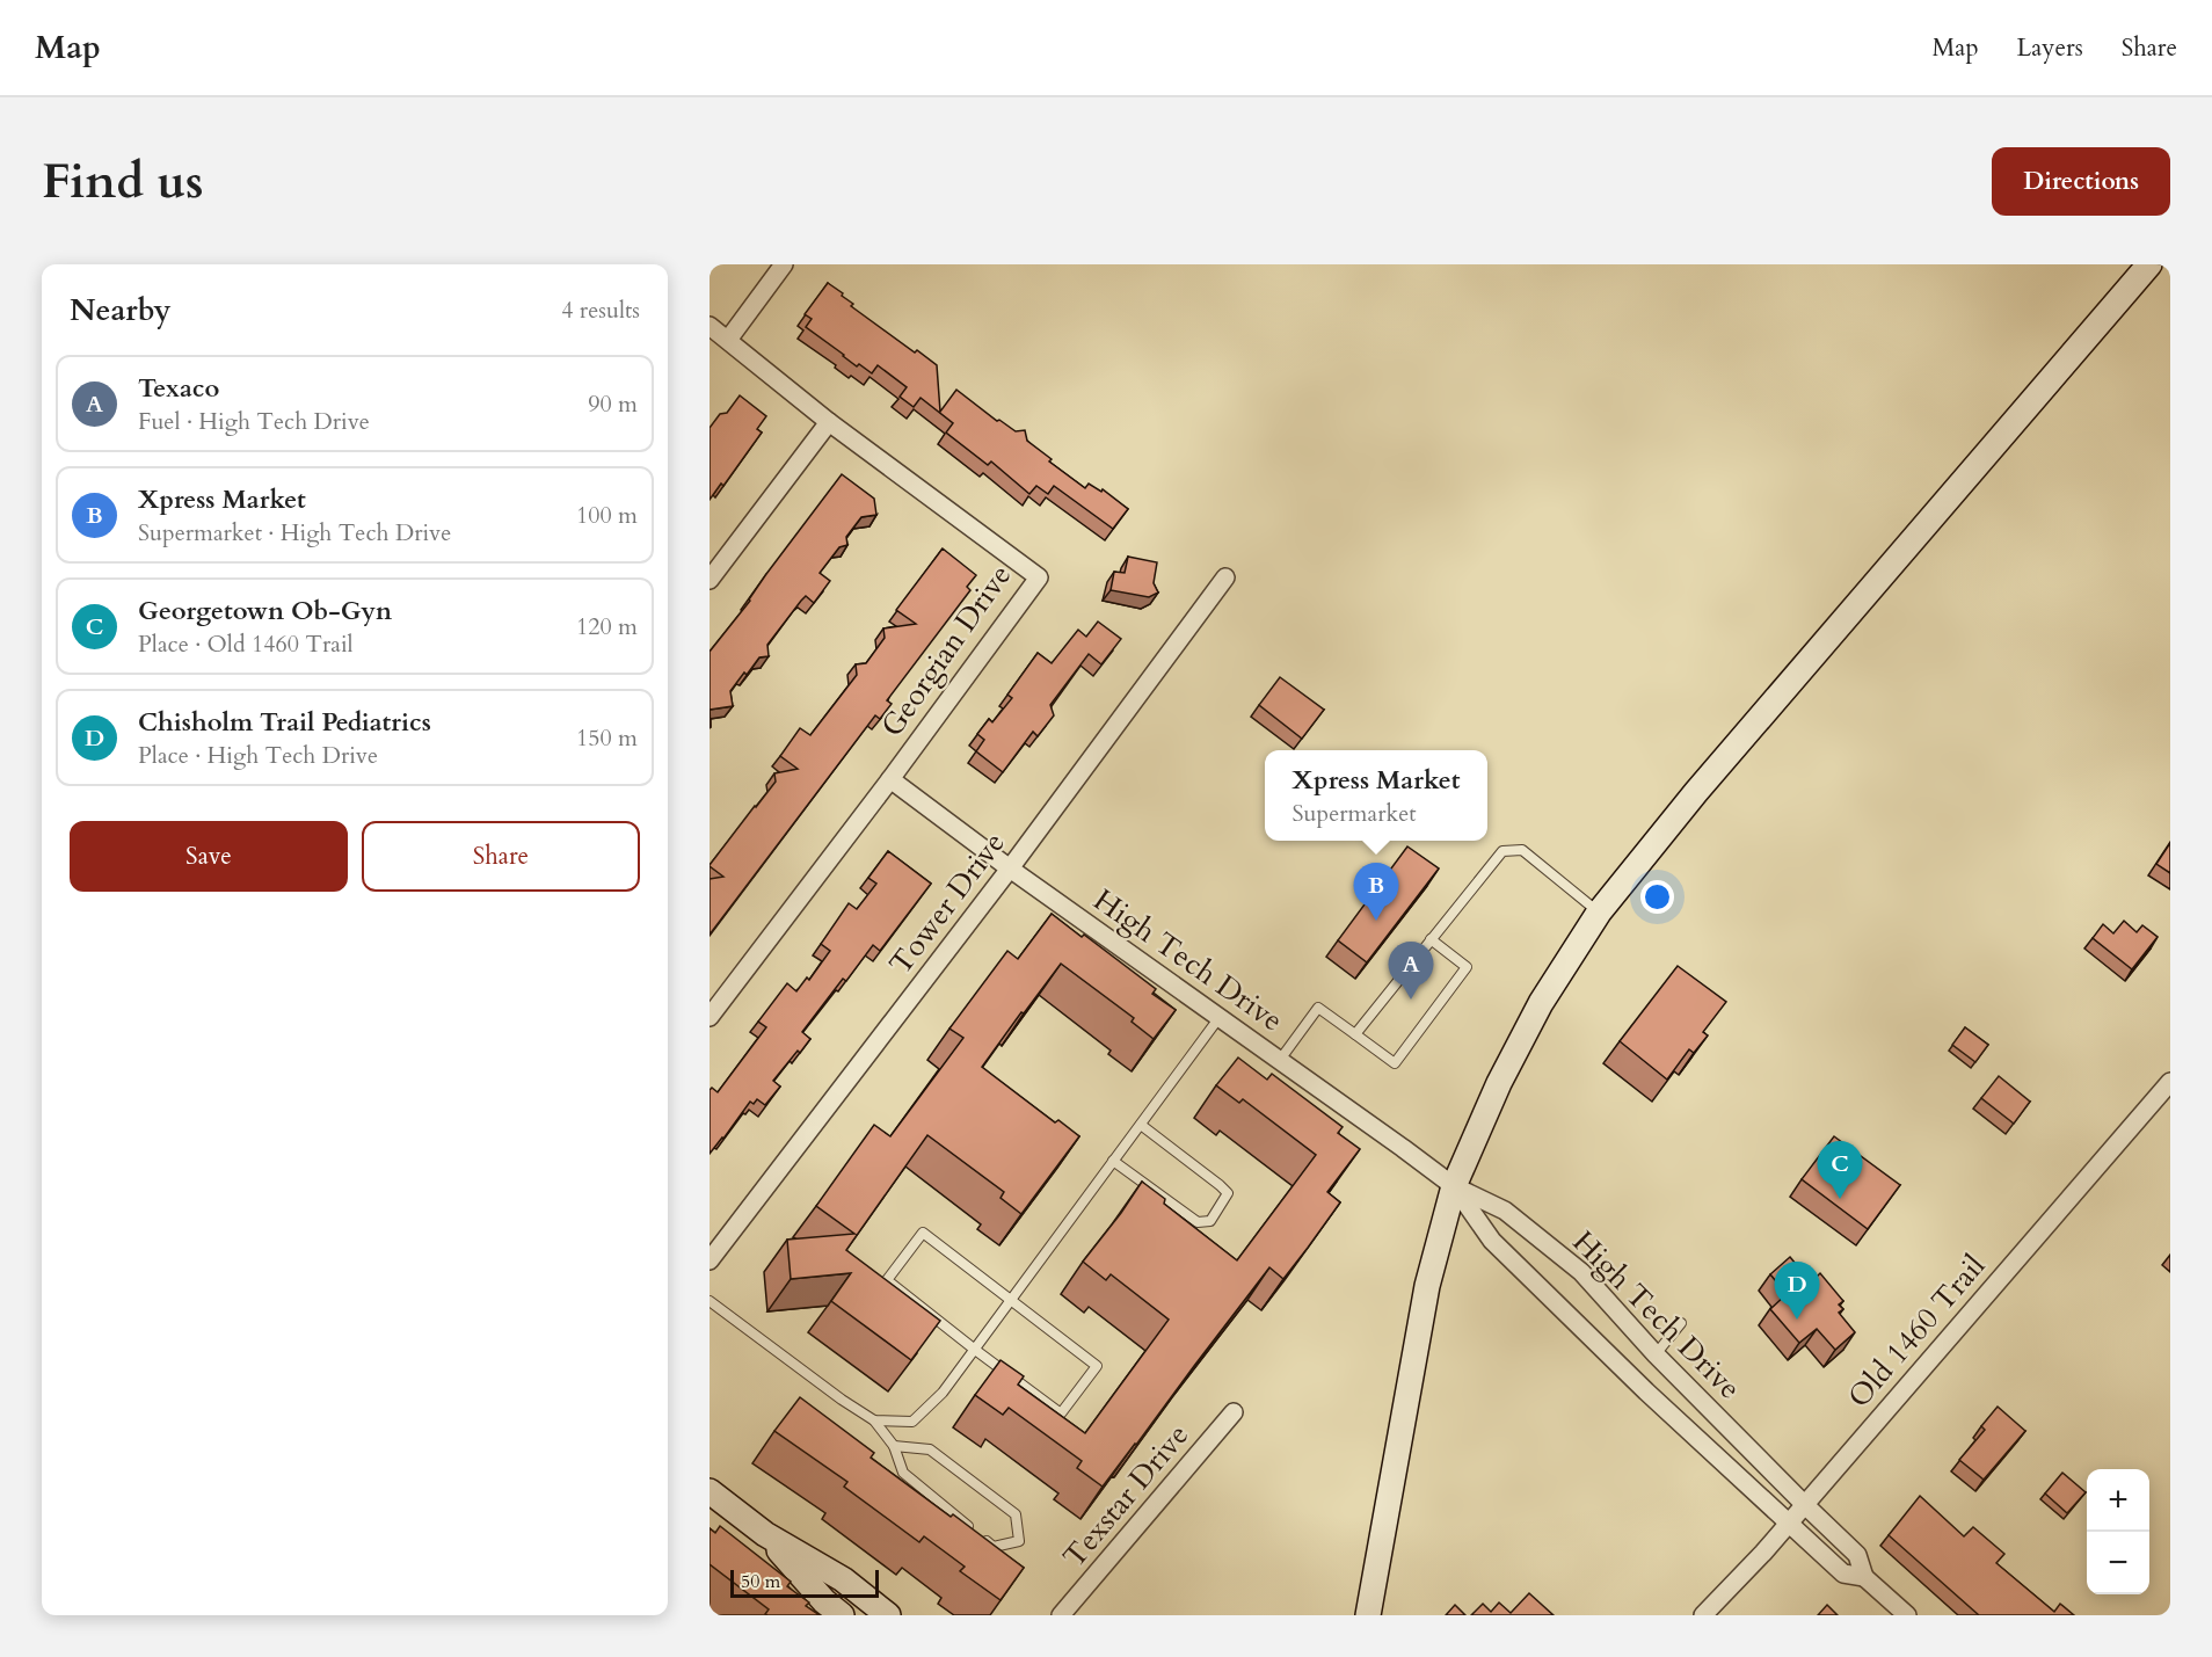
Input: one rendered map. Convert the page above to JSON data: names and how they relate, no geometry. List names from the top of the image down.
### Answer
{
  "streets": {
    "street": [
      "Georgian Drive",
      "Tower Drive",
      "High Tech Drive",
      "Old 1460 Trail",
      "Texstar Drive"
    ]
  },
  "crossings": [
    ["Georgian Drive", "High Tech Drive"],
    ["Tower Drive", "High Tech Drive"],
    ["High Tech Drive", "Old 1460 Trail"]
  ],
  "scale_bar": "50 m",
  "page": {
    "header": "Map",
    "nav": ["Map", "Layers", "Share"],
    "buttons": [
      "Directions",
      ["Save", "Share"]
    ],
    "title": "Find us",
    "heading": ["Nearby", "4 results"],
    "list": [
      {
        "mark": "A",
        "name": "Texaco",
        "note": "Fuel · High Tech Drive",
        "value": "90 m"
      },
      {
        "mark": "B",
        "name": "Xpress Market",
        "note": "Supermarket · High Tech Drive",
        "value": "100 m"
      },
      {
        "mark": "C",
        "name": "Georgetown Ob-Gyn",
        "note": "Place · Old 1460 Trail",
        "value": "120 m"
      },
      {
        "mark": "D",
        "name": "Chisholm Trail Pediatrics",
        "note": "Place · High Tech Drive",
        "value": "150 m"
      }
    ],
    "popup": ["Xpress Market", "Supermarket"],
    "pins": [
      "B",
      "A",
      "C",
      "D"
    ],
    "map_buttons": ["+", "−"],
    "scale": "50 m"
  }
}
